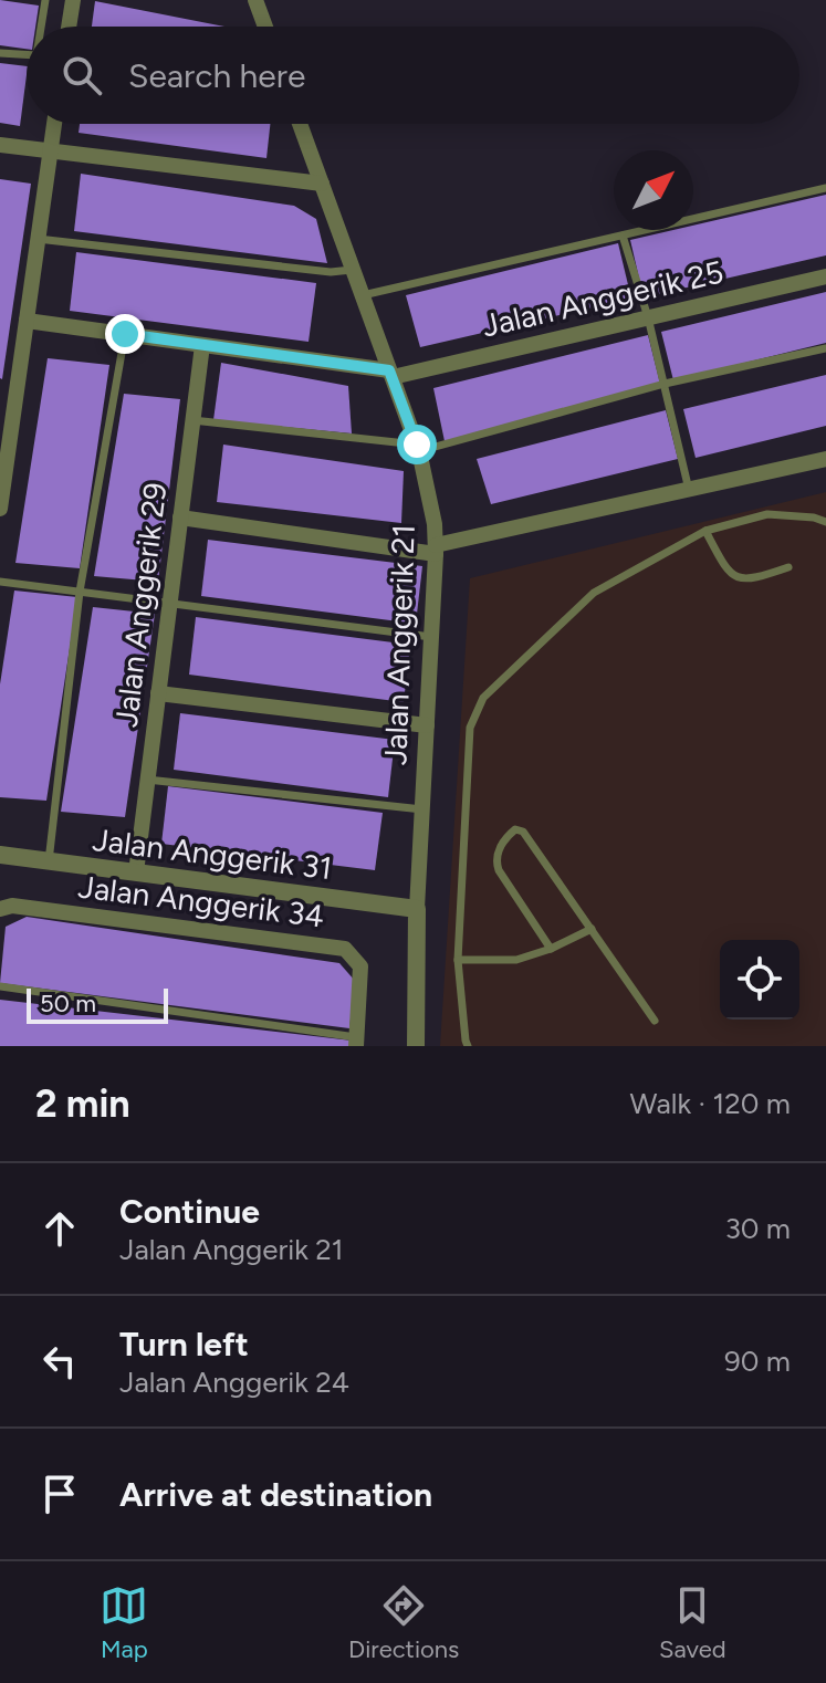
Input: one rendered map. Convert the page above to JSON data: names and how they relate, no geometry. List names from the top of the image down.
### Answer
{
  "streets": {
    "street": [
      "Jalan Anggerik 25",
      "Jalan Anggerik 29",
      "Jalan Anggerik 21",
      "Jalan Anggerik 31",
      "Jalan Anggerik 34"
    ]
  },
  "crossings": [
    ["Jalan Anggerik 25", "Jalan Anggerik 21"],
    ["Jalan Anggerik 29", "Jalan Anggerik 31"],
    ["Jalan Anggerik 21", "Jalan Anggerik 31"]
  ],
  "scale_bar": "50 m",
  "north": "top right",
  "page": {
    "search": "Search here",
    "scale": "50 m",
    "heading": ["2 min", "Walk · 120 m"],
    "list": [
      ["Continue", "Jalan Anggerik 21", "30 m"],
      ["Turn left", "Jalan Anggerik 24", "90 m"],
      "Arrive at destination"
    ],
    "nav": ["Map", "Directions", "Saved"]
  }
}
